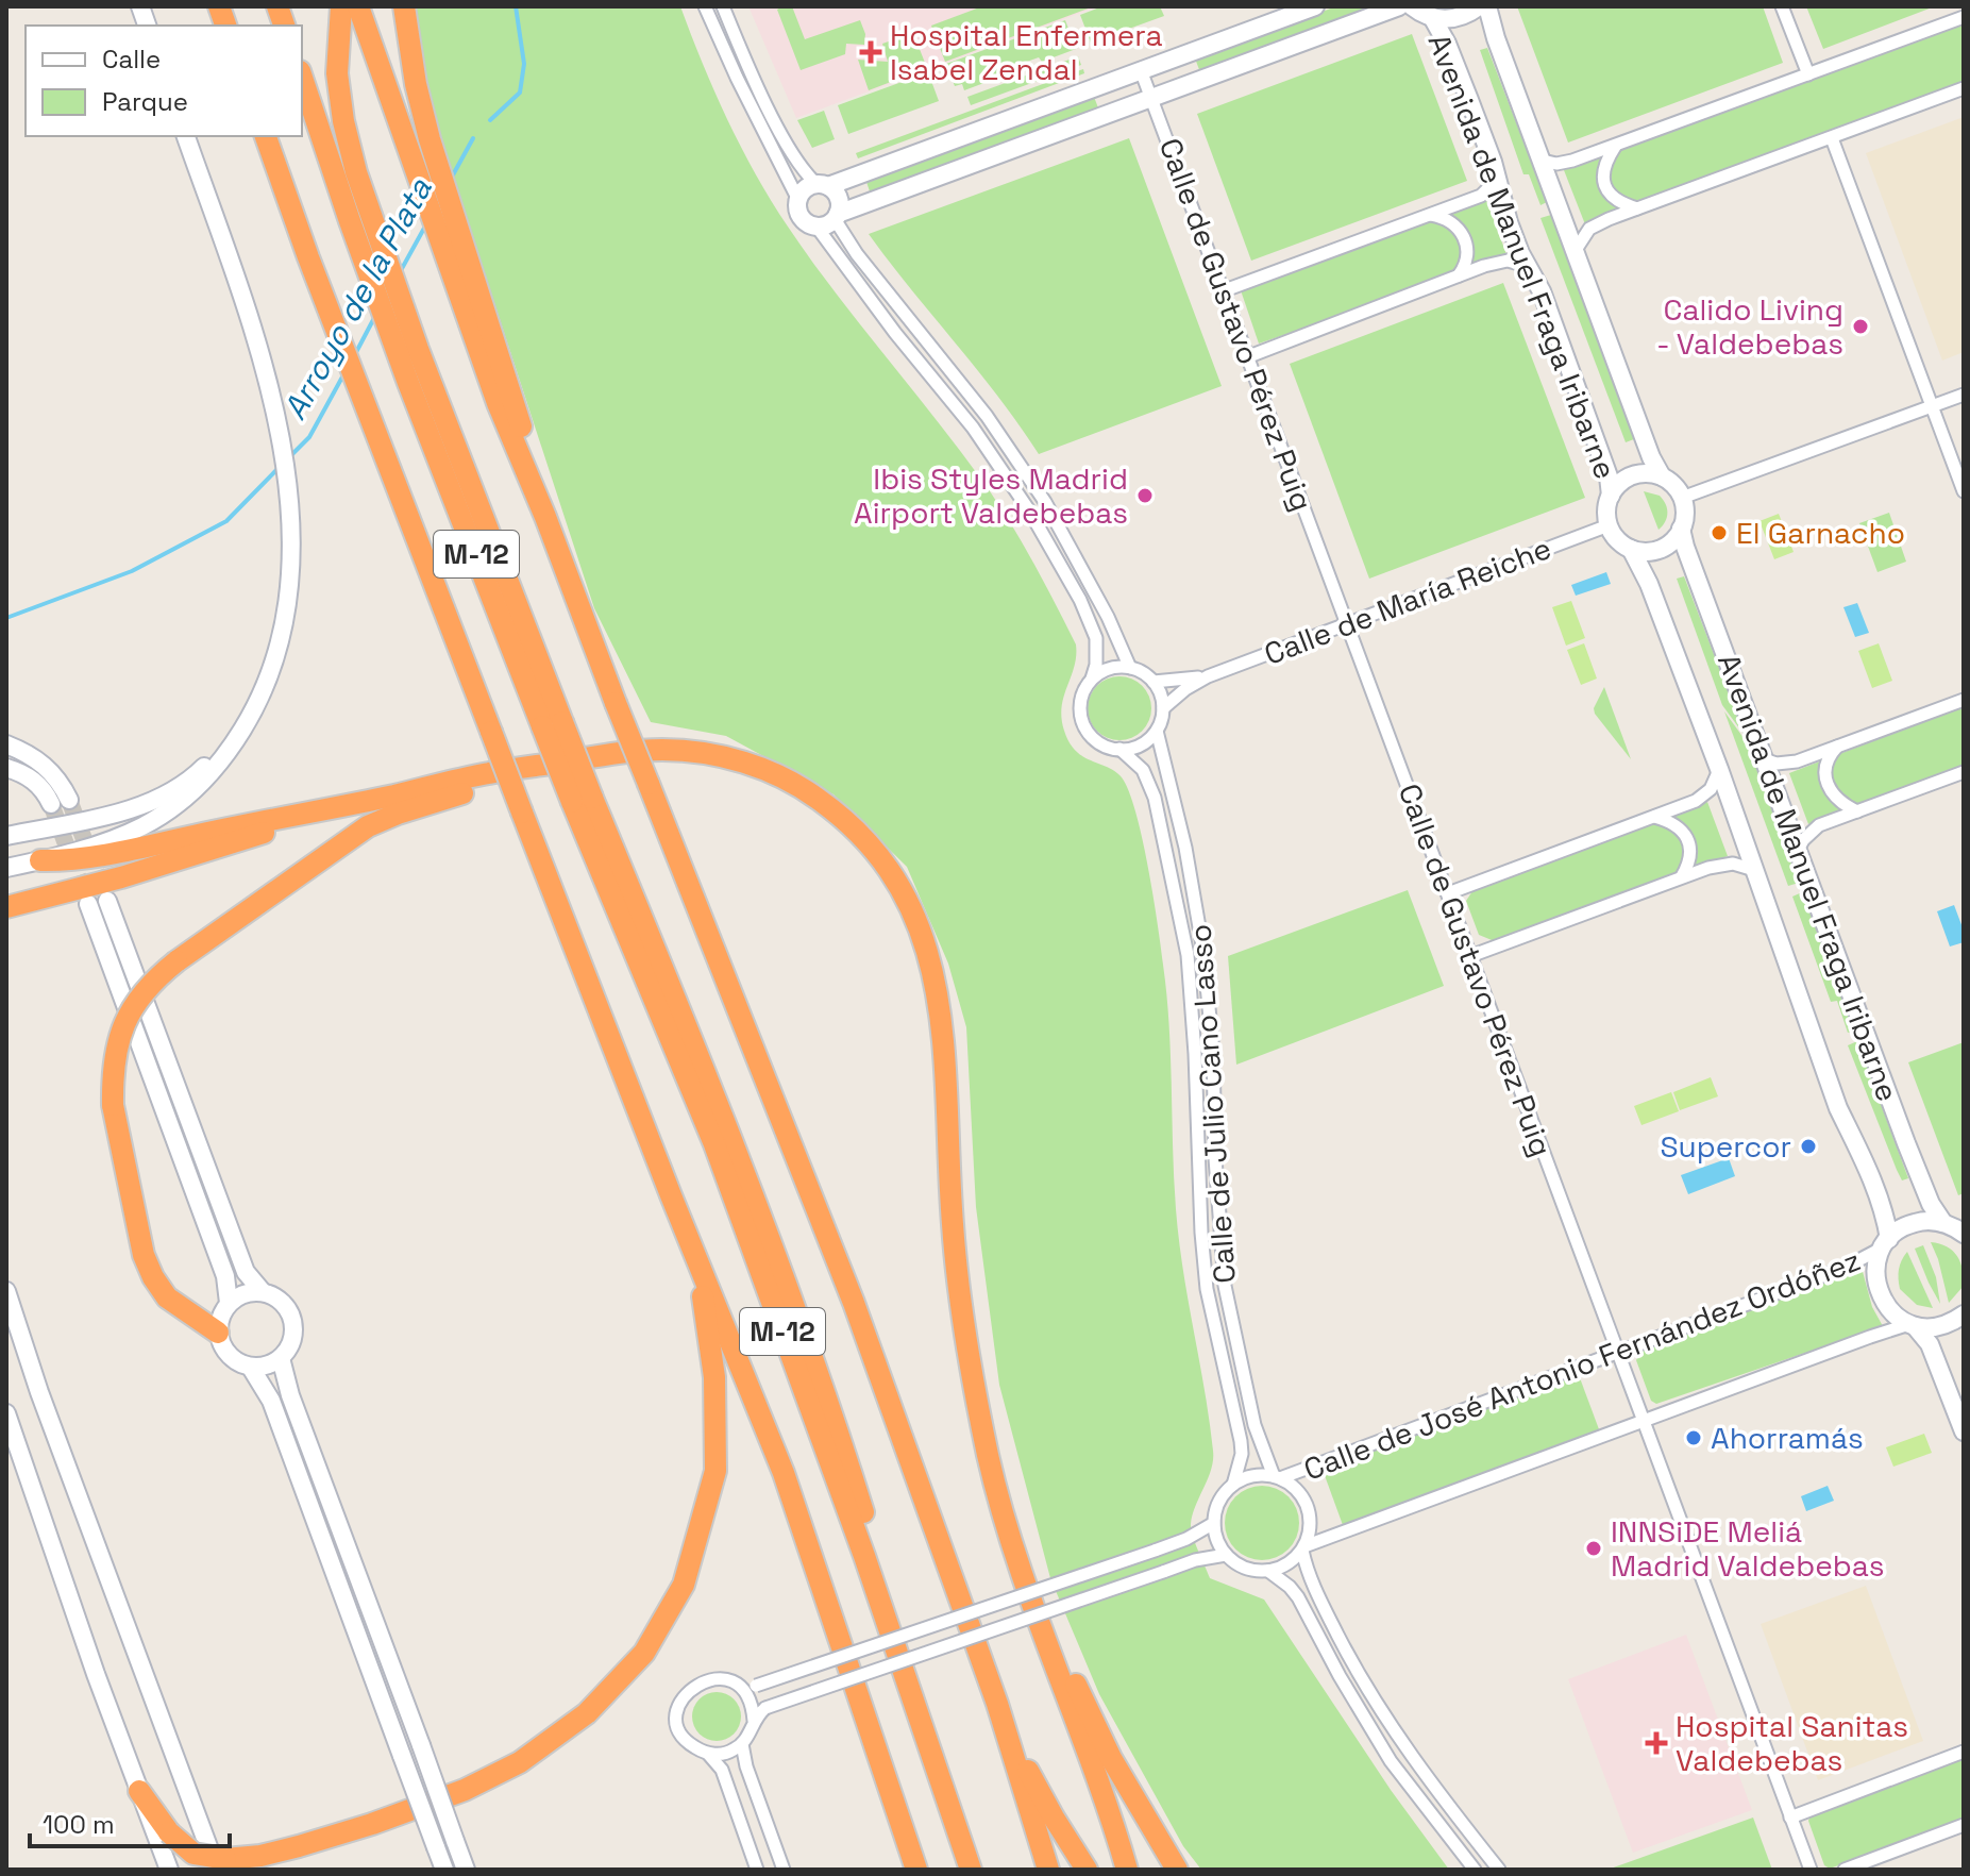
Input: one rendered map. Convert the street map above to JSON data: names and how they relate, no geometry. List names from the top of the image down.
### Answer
{
  "streets": {
    "highway": ["M-12"],
    "street": [
      "Avenida de Manuel Fraga Iribarne",
      "Calle de Gustavo Pérez Puig",
      "Calle de María Reiche",
      "Calle de Julio Cano Lasso",
      "Calle de José Antonio Fernández Ordóñez"
    ]
  },
  "crossings": [
    ["Avenida de Manuel Fraga Iribarne", "Calle de María Reiche"],
    ["Avenida de Manuel Fraga Iribarne", "Calle de José Antonio Fernández Ordóñez"],
    ["Calle de Gustavo Pérez Puig", "Calle de María Reiche"],
    ["Calle de Gustavo Pérez Puig", "Calle de José Antonio Fernández Ordóñez"],
    ["Calle de María Reiche", "Calle de Julio Cano Lasso"],
    ["Calle de Julio Cano Lasso", "Calle de José Antonio Fernández Ordóñez"]
  ],
  "water": ["Arroyo de la Plata"],
  "places": {
    "health": ["Hospital Enfermera Isabel Zendal", "Hospital Sanitas Valdebebas"],
    "other": [
      "Calido Living - Valdebebas",
      "Ibis Styles Madrid Airport Valdebebas",
      "El Garnacho",
      "Supercor",
      "Ahorramás",
      "INNSiDE Meliá Madrid Valdebebas"
    ]
  },
  "legend": ["Calle", "Parque"],
  "scale_bar": "100 m"
}
